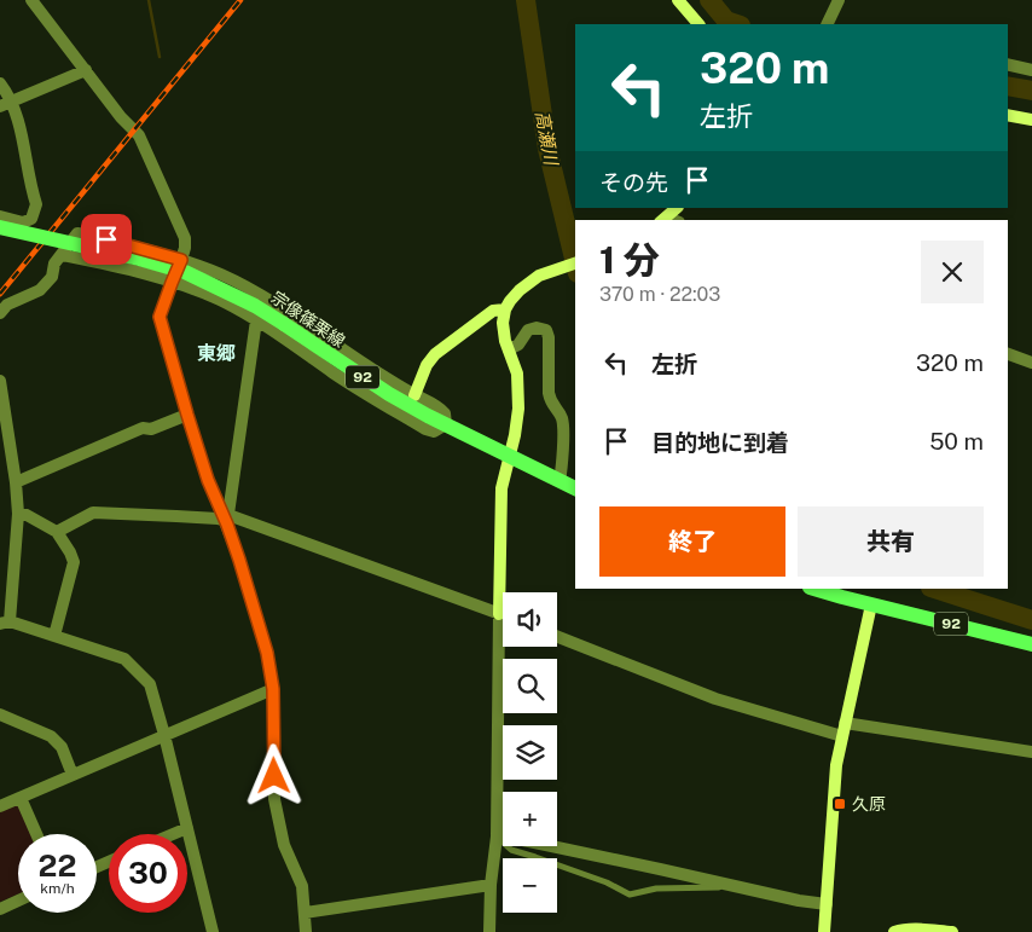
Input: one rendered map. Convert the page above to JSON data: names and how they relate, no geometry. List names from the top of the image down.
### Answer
{
  "streets": {
    "main road": ["宗像篠栗線", "92"]
  },
  "districts": ["東郷"],
  "water": ["高瀬川"],
  "places": {
    "transit": ["久原"]
  },
  "page": {
    "turn": ["320 m", "左折"],
    "then": "その先",
    "heading": ["1 分", "370 m · 22:03"],
    "list": [
      {
        "name": "左折",
        "value": "320 m"
      },
      {
        "name": "目的地に到着",
        "value": "50 m"
      }
    ],
    "buttons": ["終了", "共有"],
    "map_buttons": ["+", "−"],
    "speed": "22 km/h",
    "limit": "30"
  }
}
